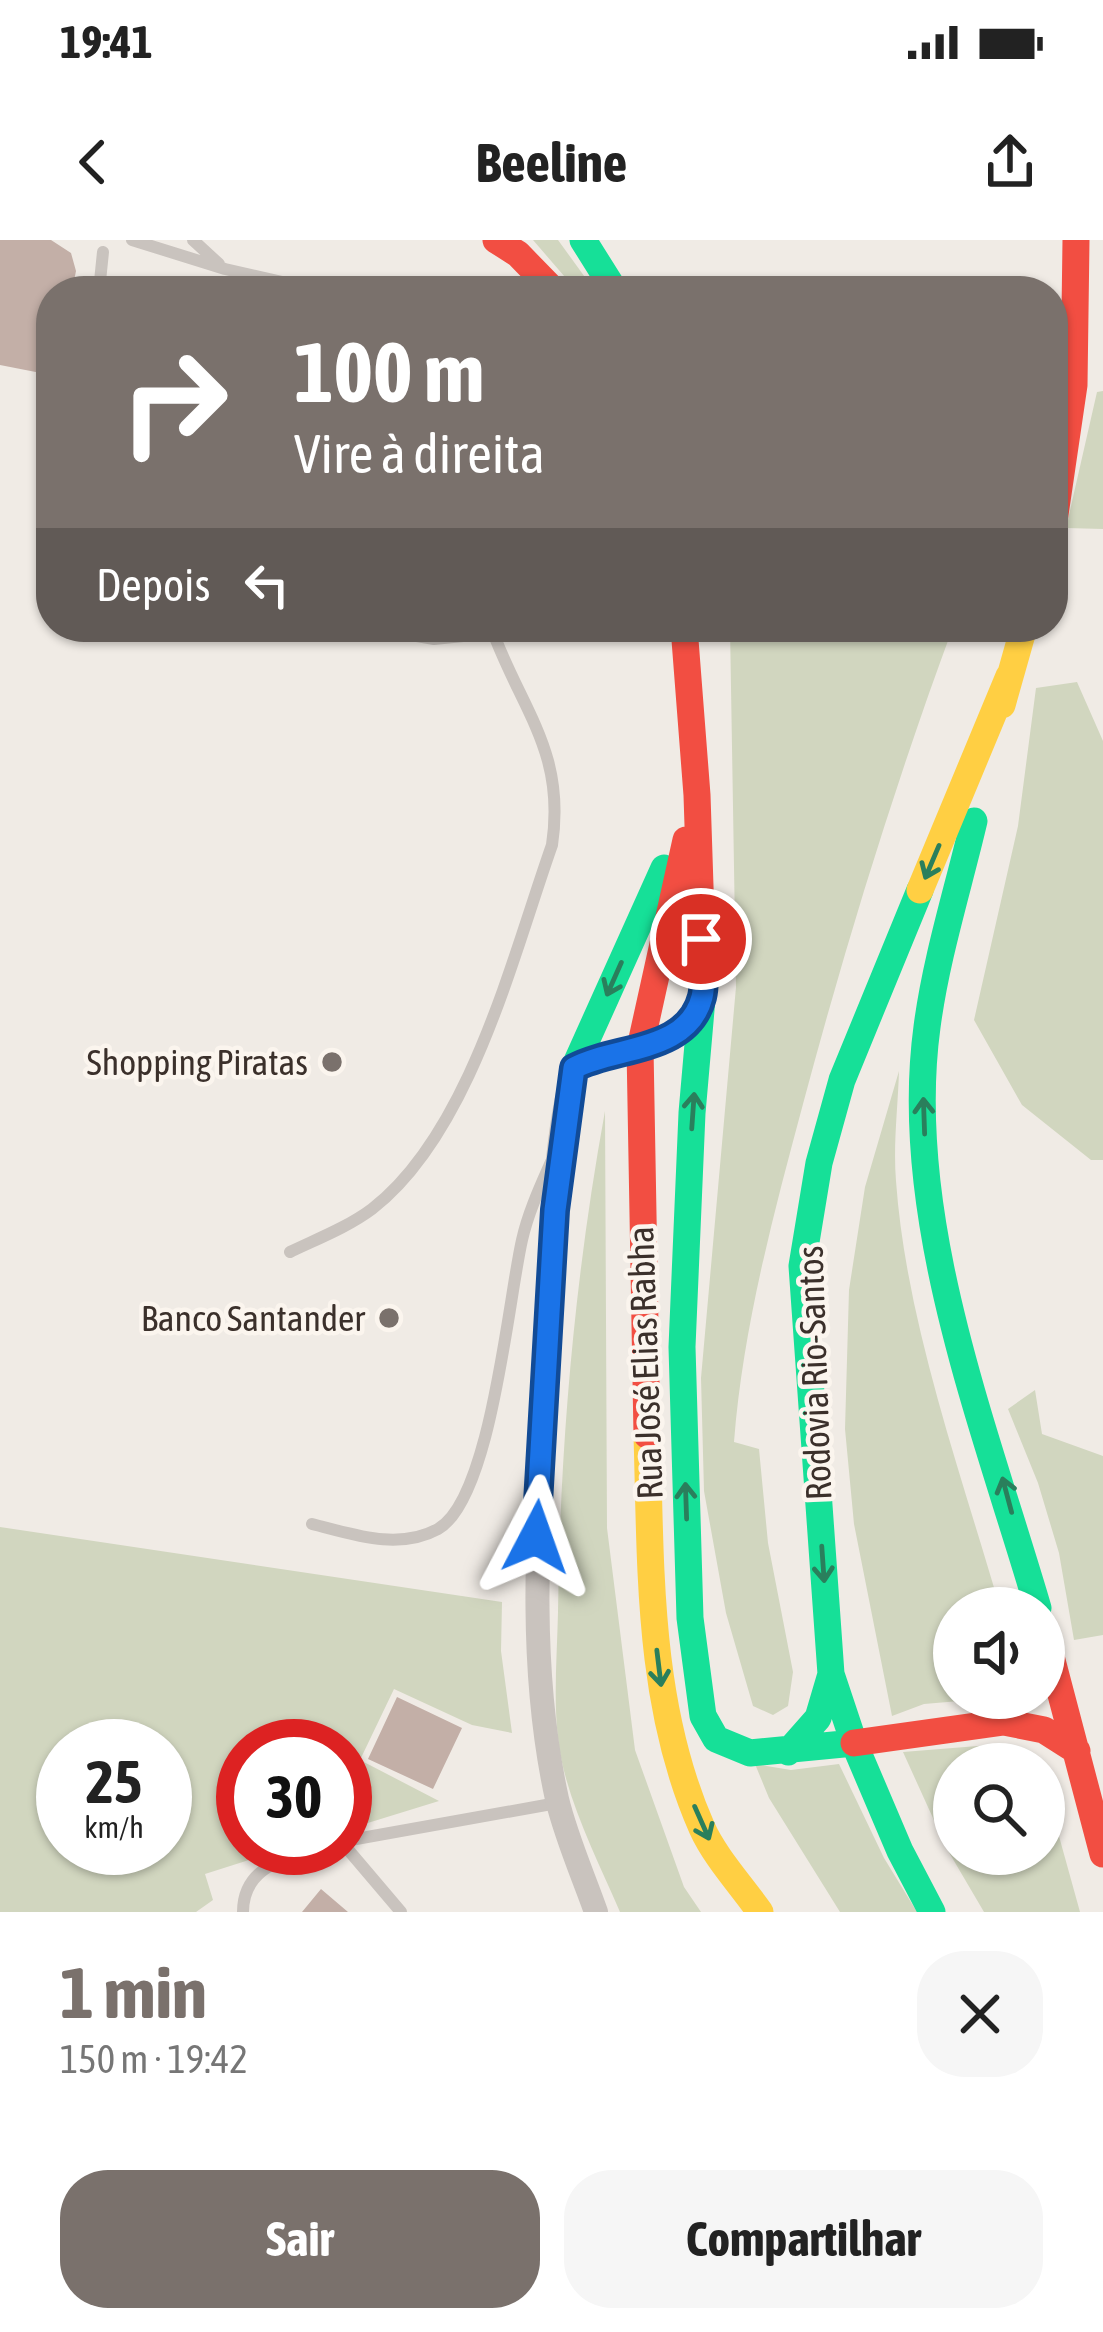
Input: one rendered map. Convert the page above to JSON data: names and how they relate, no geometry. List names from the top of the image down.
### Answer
{
  "streets": {
    "main road": ["Rua José Elias Rabha", "Rodovia Rio-Santos"]
  },
  "crossings": [
    ["Rua José Elias Rabha", "Rodovia Rio-Santos"]
  ],
  "places": ["Shopping Piratas", "Banco Santander"],
  "page": {
    "status": "19:41",
    "header": "Beeline",
    "turn": ["100 m", "Vire à direita"],
    "then": "Depois",
    "speed": "25 km/h",
    "limit": "30",
    "heading": ["1 min", "150 m · 19:42"],
    "buttons": ["Sair", "Compartilhar"]
  }
}
